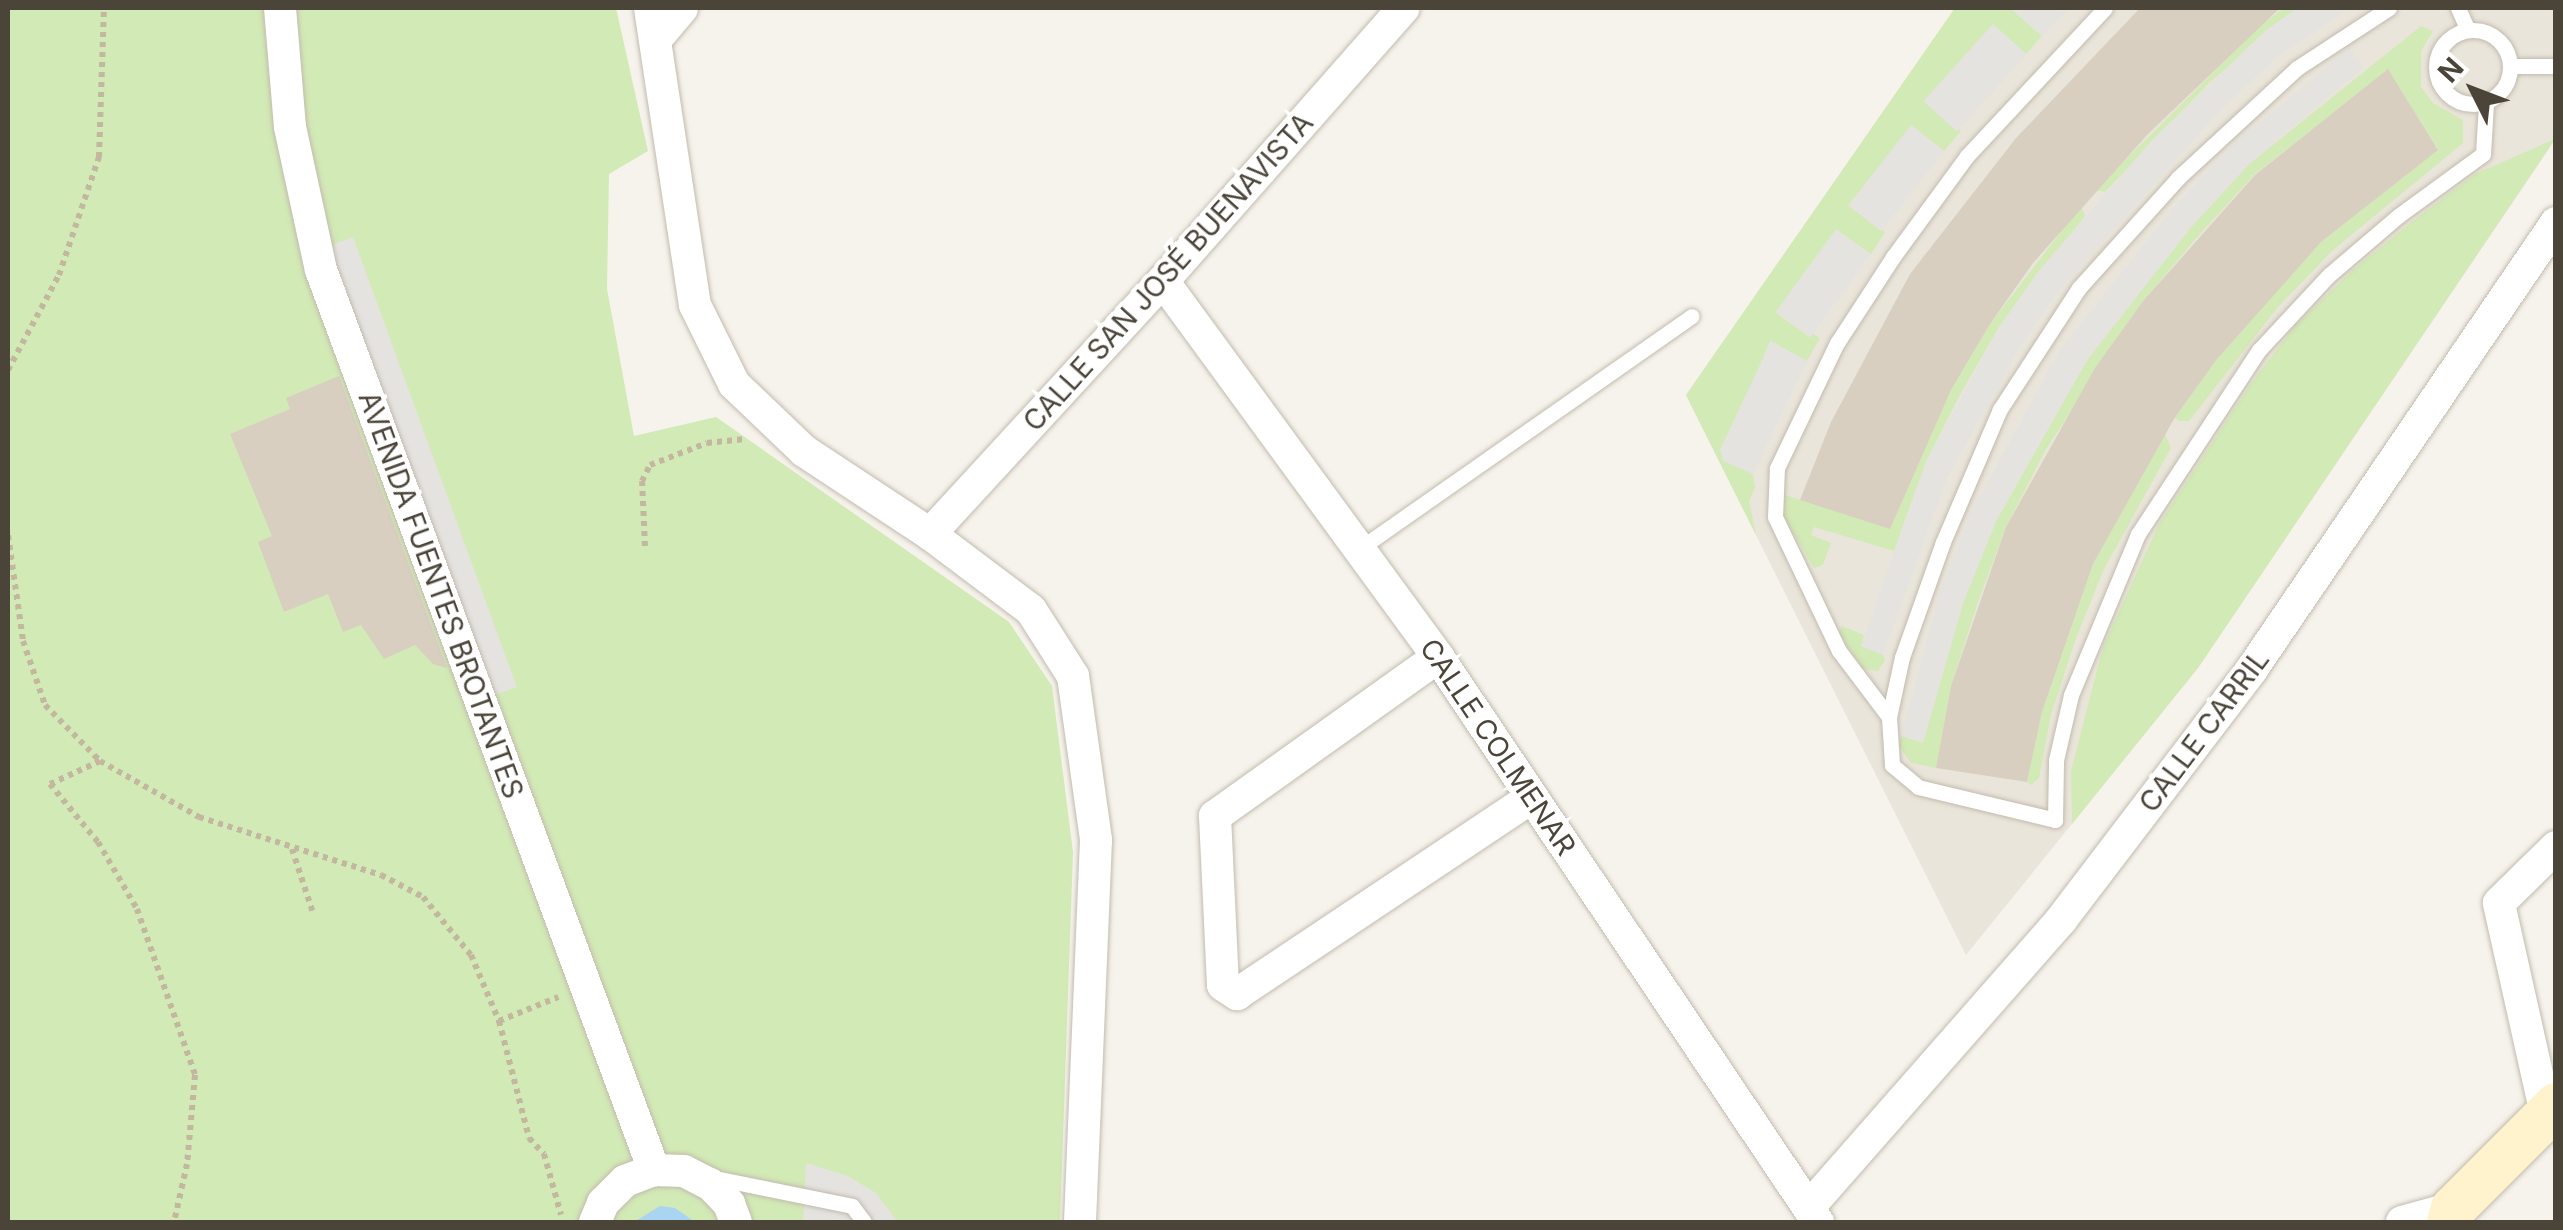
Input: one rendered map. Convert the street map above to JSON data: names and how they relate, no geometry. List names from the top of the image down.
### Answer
{
  "streets": {
    "street": [
      "CALLE SAN JOSÉ BUENAVISTA",
      "AVENIDA FUENTES BROTANTES",
      "CALLE CARRIL",
      "CALLE COLMENAR"
    ]
  },
  "crossings": [
    ["CALLE SAN JOSÉ BUENAVISTA", "CALLE COLMENAR"],
    ["CALLE CARRIL", "CALLE COLMENAR"]
  ],
  "north": "top left"
}
